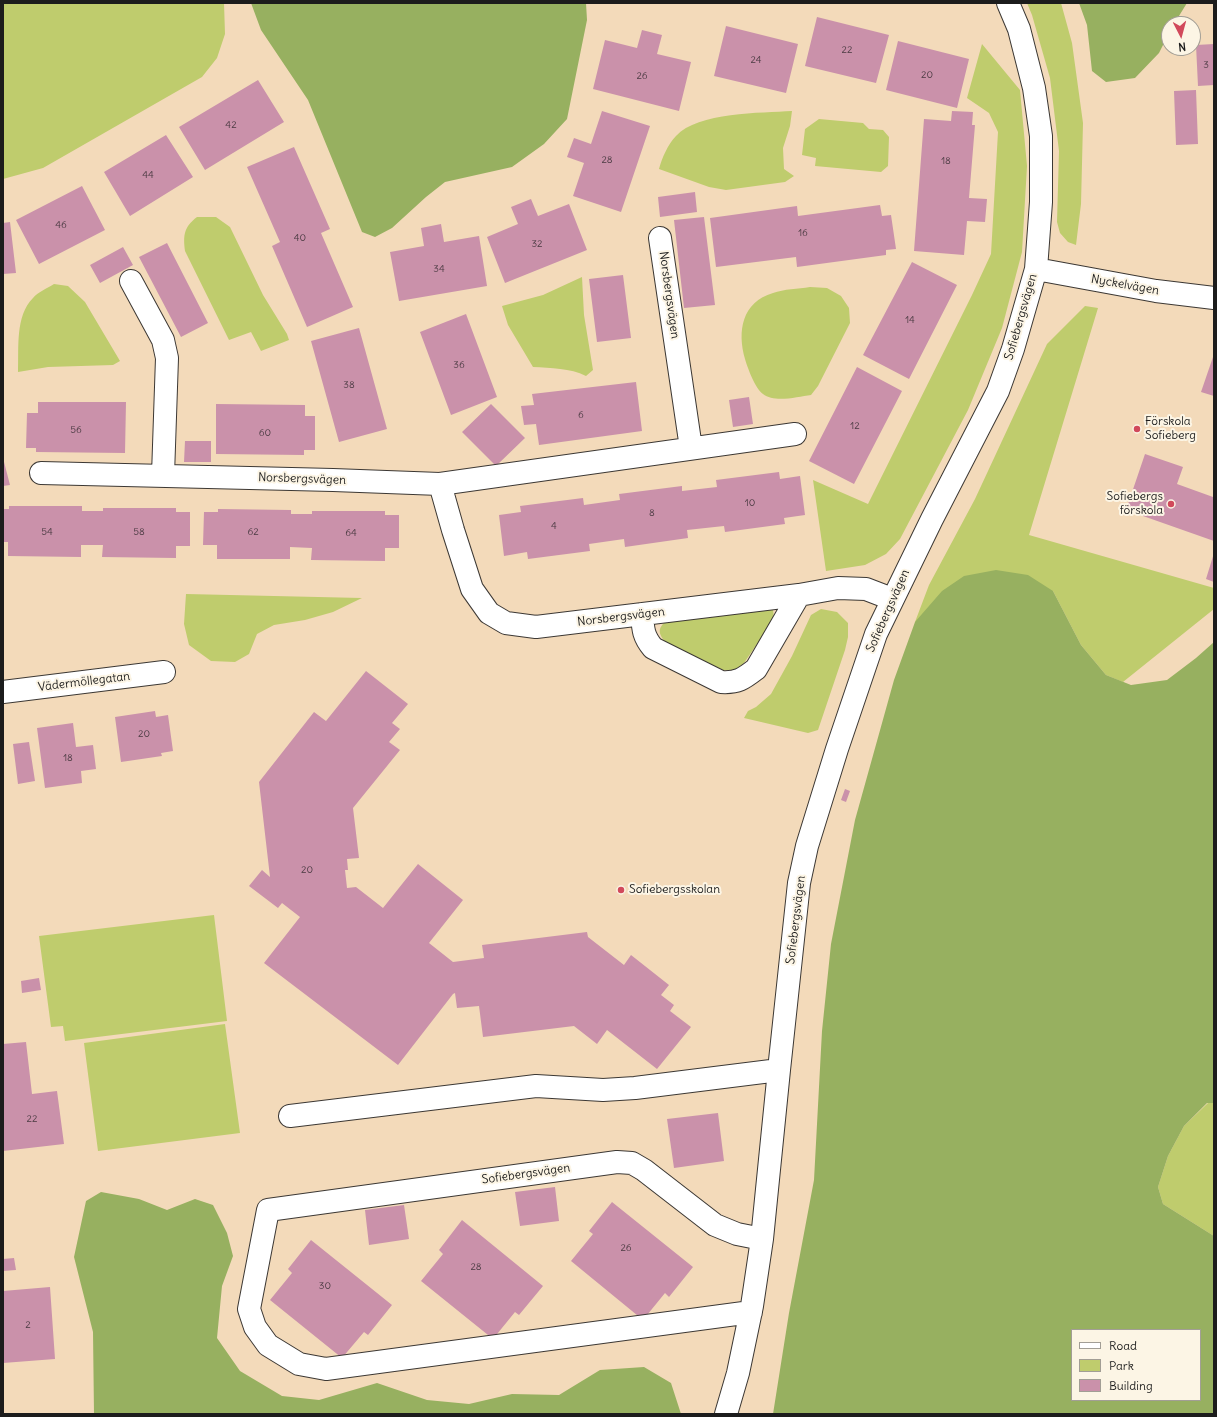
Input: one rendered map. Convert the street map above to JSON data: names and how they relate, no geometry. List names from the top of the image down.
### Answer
{
  "streets": {
    "street": [
      "Nyckelvägen",
      "Norsbergsvägen",
      "Sofiebergsvägen",
      "Vädermöllegatan"
    ]
  },
  "crossings": [
    ["Nyckelvägen", "Sofiebergsvägen"],
    ["Norsbergsvägen", "Sofiebergsvägen"]
  ],
  "places": ["Förskola Sofieberg", "Sofiebergs förskola", "Sofiebergsskolan"],
  "house_numbers": [
    "22",
    "24",
    "3",
    "20",
    "26",
    "42",
    "28",
    "18",
    "44",
    "46",
    "16",
    "40",
    "32",
    "34",
    "14",
    "36",
    "38",
    "6",
    "12",
    "56",
    "60",
    "10",
    "8",
    "4",
    "54",
    "58",
    "62",
    "64",
    "20",
    "18",
    "20",
    "22",
    "26",
    "28",
    "30",
    "2"
  ],
  "legend": ["Road", "Park", "Building"],
  "north": "bottom"
}
